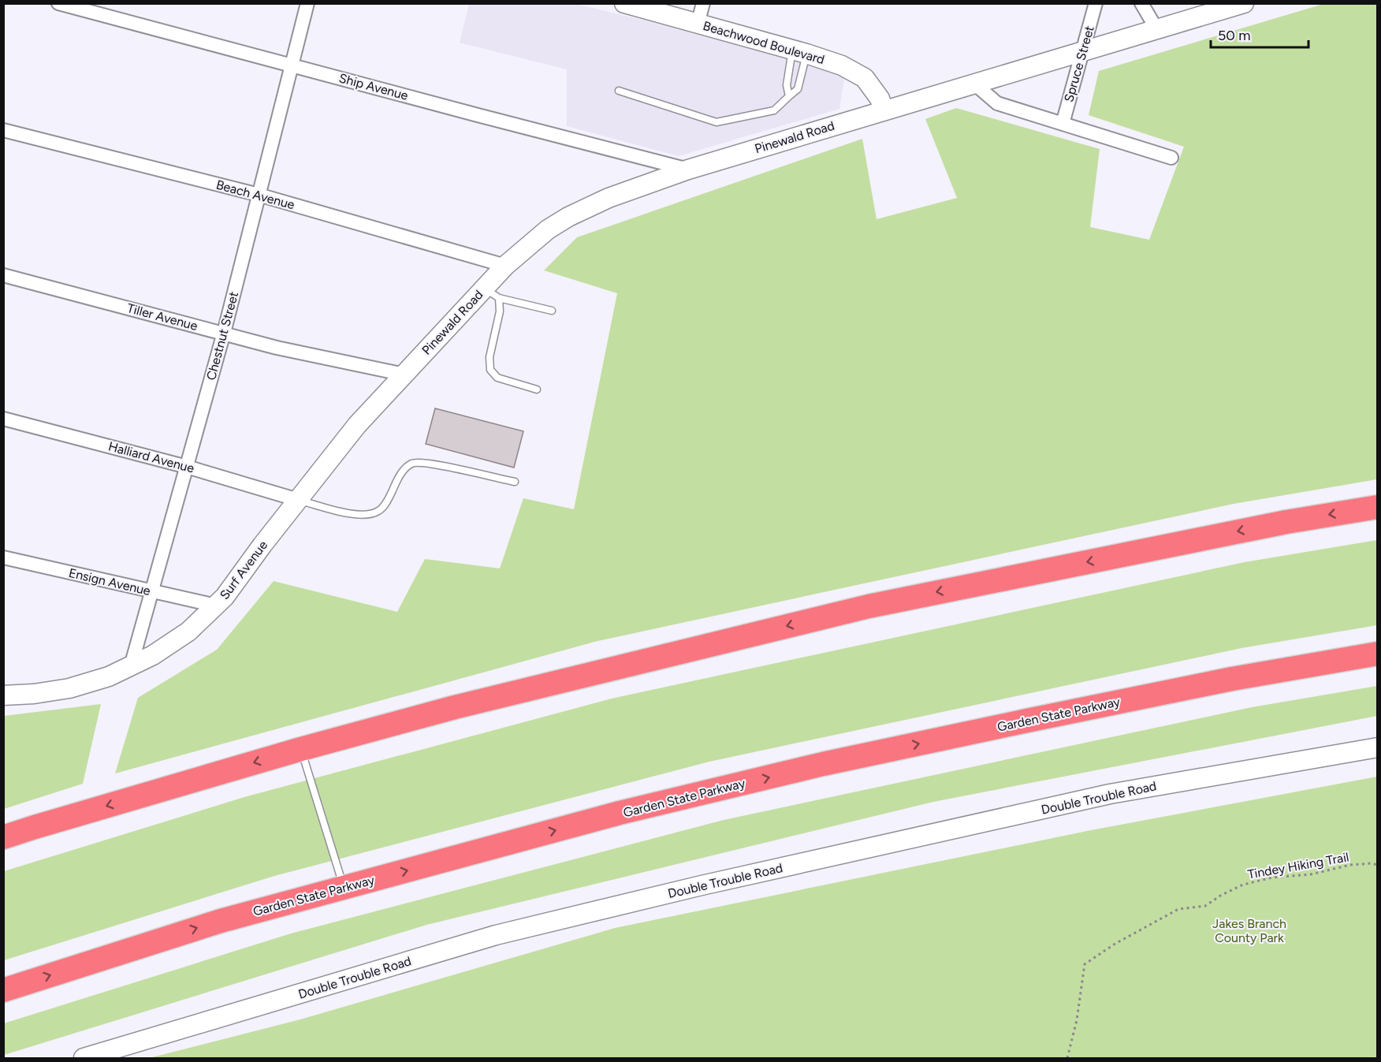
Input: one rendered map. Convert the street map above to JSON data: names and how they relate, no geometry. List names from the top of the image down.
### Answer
{
  "streets": {
    "highway": ["Garden State Parkway"],
    "main road": [
      "Beachwood Boulevard",
      "Pinewald Road",
      "Surf Avenue",
      "Double Trouble Road"
    ],
    "street": [
      "Spruce Street",
      "Ship Avenue",
      "Beach Avenue",
      "Tiller Avenue",
      "Chestnut Street",
      "Halliard Avenue",
      "Ensign Avenue"
    ],
    "path": ["Tindey Hiking Trail"]
  },
  "crossings": [
    ["Beachwood Boulevard", "Pinewald Road"],
    ["Spruce Street", "Pinewald Road"],
    ["Ship Avenue", "Pinewald Road"],
    ["Ship Avenue", "Chestnut Street"],
    ["Pinewald Road", "Beach Avenue"],
    ["Pinewald Road", "Tiller Avenue"],
    ["Pinewald Road", "Surf Avenue"],
    ["Beach Avenue", "Chestnut Street"],
    ["Tiller Avenue", "Chestnut Street"],
    ["Tiller Avenue", "Surf Avenue"],
    ["Chestnut Street", "Halliard Avenue"],
    ["Chestnut Street", "Surf Avenue"],
    ["Chestnut Street", "Ensign Avenue"],
    ["Halliard Avenue", "Surf Avenue"],
    ["Surf Avenue", "Ensign Avenue"]
  ],
  "parks": ["Jakes Branch County Park"],
  "scale_bar": "50 m"
}
